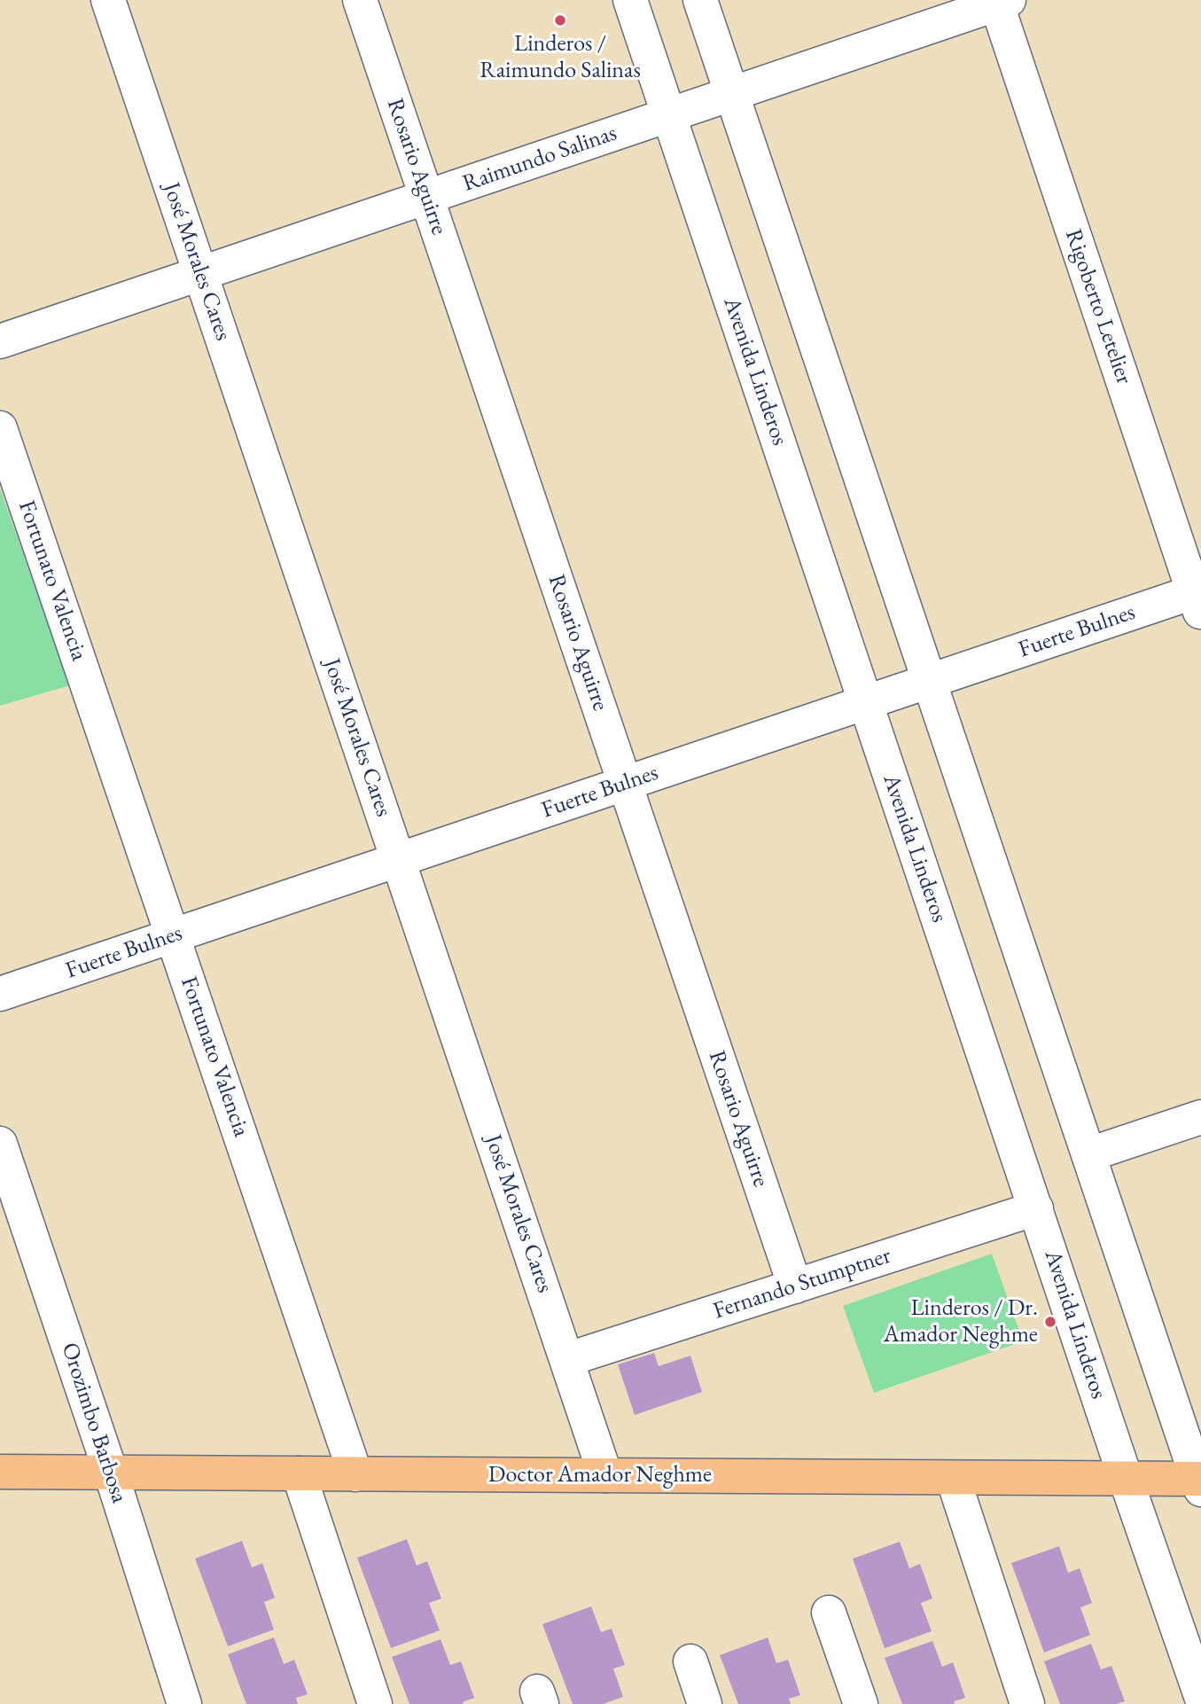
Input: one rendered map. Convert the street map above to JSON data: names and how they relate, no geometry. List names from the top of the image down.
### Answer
{
  "streets": {
    "main road": ["Doctor Amador Neghme"],
    "street": [
      "Raimundo Salinas",
      "Rosario Aguirre",
      "José Morales Cares",
      "Rigoberto Letelier",
      "Avenida Linderos",
      "Fortunato Valencia",
      "Fuerte Bulnes",
      "Fernando Stumptner",
      "Orozimbo Barbosa"
    ]
  },
  "crossings": [
    ["Raimundo Salinas", "Rosario Aguirre"],
    ["Raimundo Salinas", "José Morales Cares"],
    ["Raimundo Salinas", "Rigoberto Letelier"],
    ["Raimundo Salinas", "Avenida Linderos"],
    ["Rosario Aguirre", "Fuerte Bulnes"],
    ["Rosario Aguirre", "Fernando Stumptner"],
    ["José Morales Cares", "Fuerte Bulnes"],
    ["José Morales Cares", "Fernando Stumptner"],
    ["José Morales Cares", "Doctor Amador Neghme"],
    ["Rigoberto Letelier", "Fuerte Bulnes"],
    ["Avenida Linderos", "Fuerte Bulnes"],
    ["Avenida Linderos", "Fernando Stumptner"],
    ["Avenida Linderos", "Doctor Amador Neghme"],
    ["Fortunato Valencia", "Fuerte Bulnes"],
    ["Fortunato Valencia", "Doctor Amador Neghme"],
    ["Orozimbo Barbosa", "Doctor Amador Neghme"]
  ],
  "places": ["Linderos / Raimundo Salinas", "Linderos / Dr. Amador Neghme"]
}
